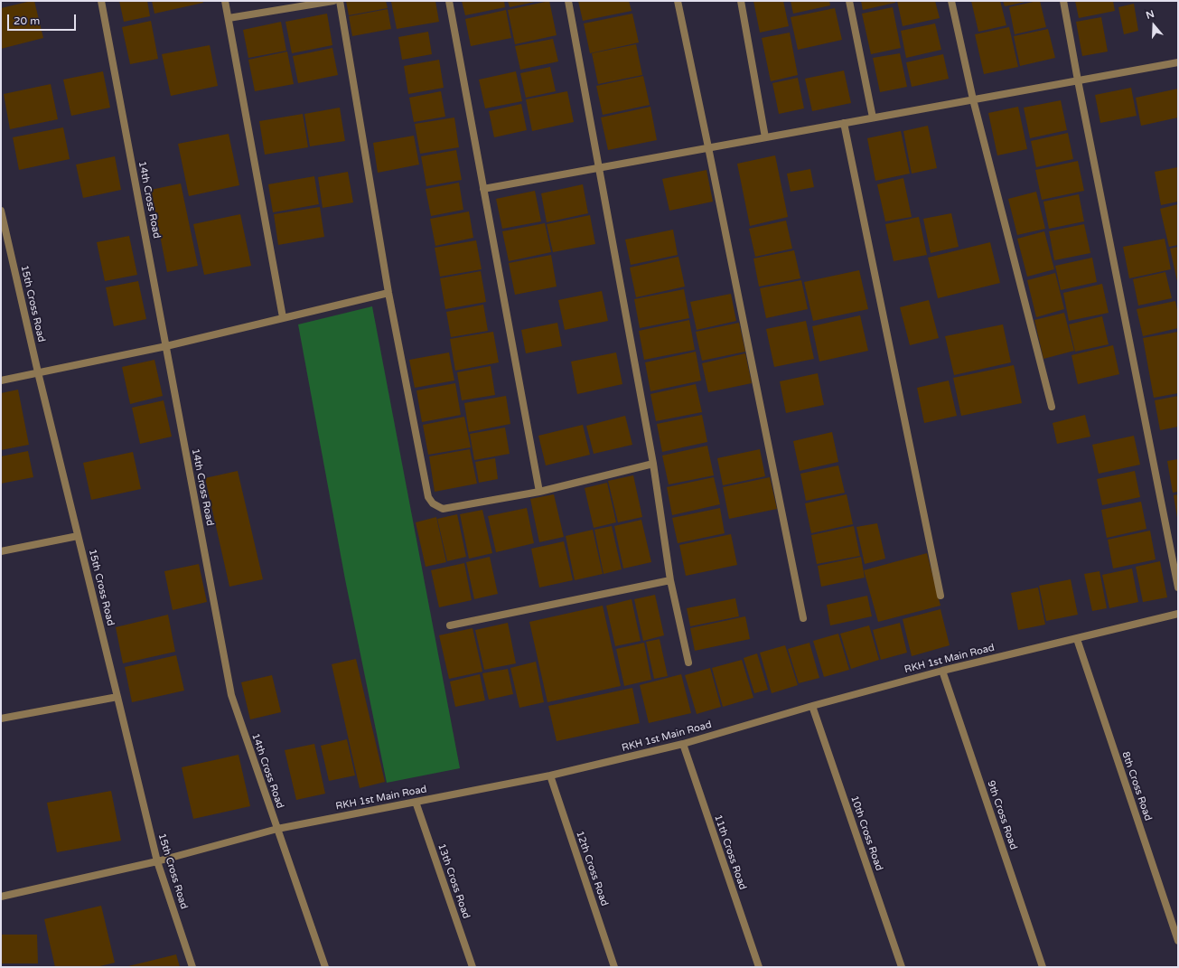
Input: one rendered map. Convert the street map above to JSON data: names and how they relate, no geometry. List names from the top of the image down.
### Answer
{
  "streets": {
    "street": [
      "14th Cross Road",
      "15th Cross Road",
      "RKH 1st Main Road",
      "8th Cross Road",
      "9th Cross Road",
      "10th Cross Road",
      "11th Cross Road",
      "12th Cross Road",
      "13th Cross Road"
    ]
  },
  "crossings": [
    ["14th Cross Road", "RKH 1st Main Road"],
    ["15th Cross Road", "RKH 1st Main Road"],
    ["RKH 1st Main Road", "8th Cross Road"],
    ["RKH 1st Main Road", "9th Cross Road"],
    ["RKH 1st Main Road", "10th Cross Road"],
    ["RKH 1st Main Road", "11th Cross Road"],
    ["RKH 1st Main Road", "12th Cross Road"],
    ["RKH 1st Main Road", "13th Cross Road"]
  ],
  "scale_bar": "20 m",
  "north": "top"
}
